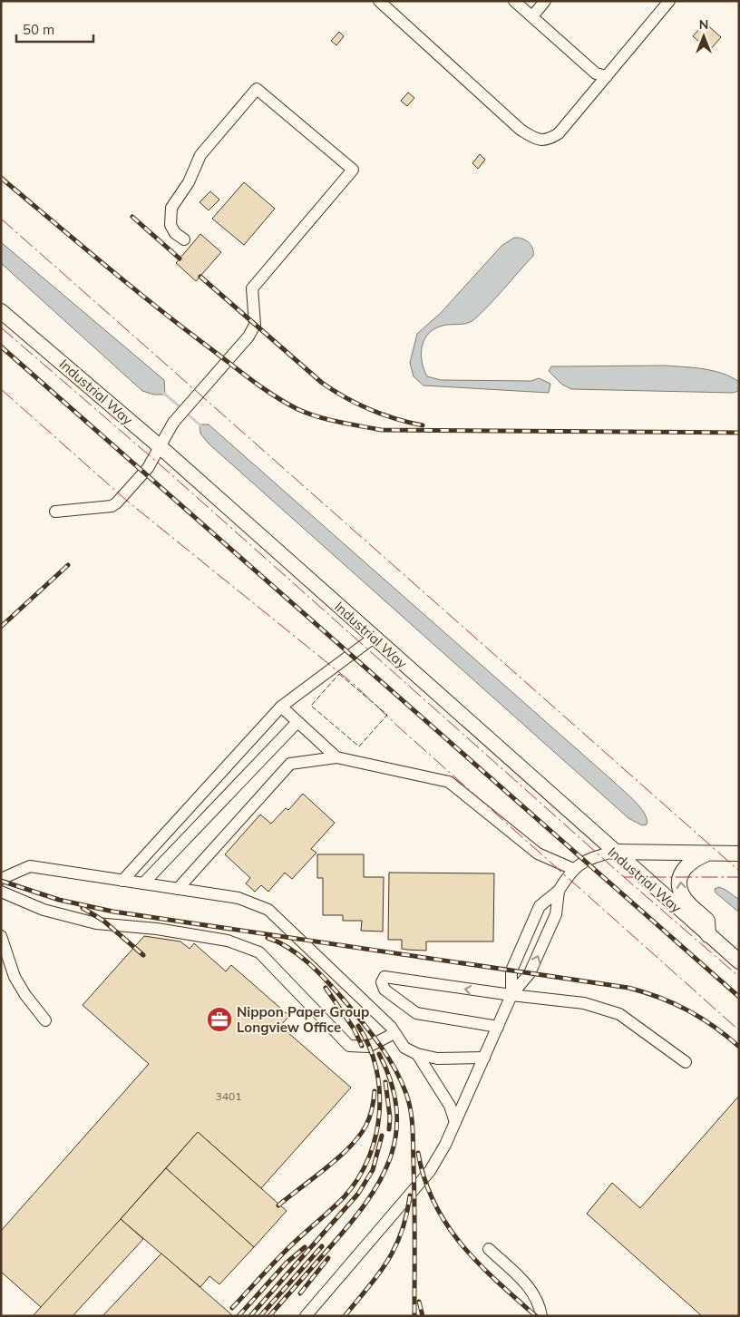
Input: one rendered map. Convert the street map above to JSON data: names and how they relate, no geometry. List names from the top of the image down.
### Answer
{
  "streets": {
    "main road": ["Industrial Way"]
  },
  "places": {
    "office": ["Nippon Paper Group Longview Office"]
  },
  "house_numbers": ["3401"],
  "scale_bar": "50 m",
  "north": "top"
}
